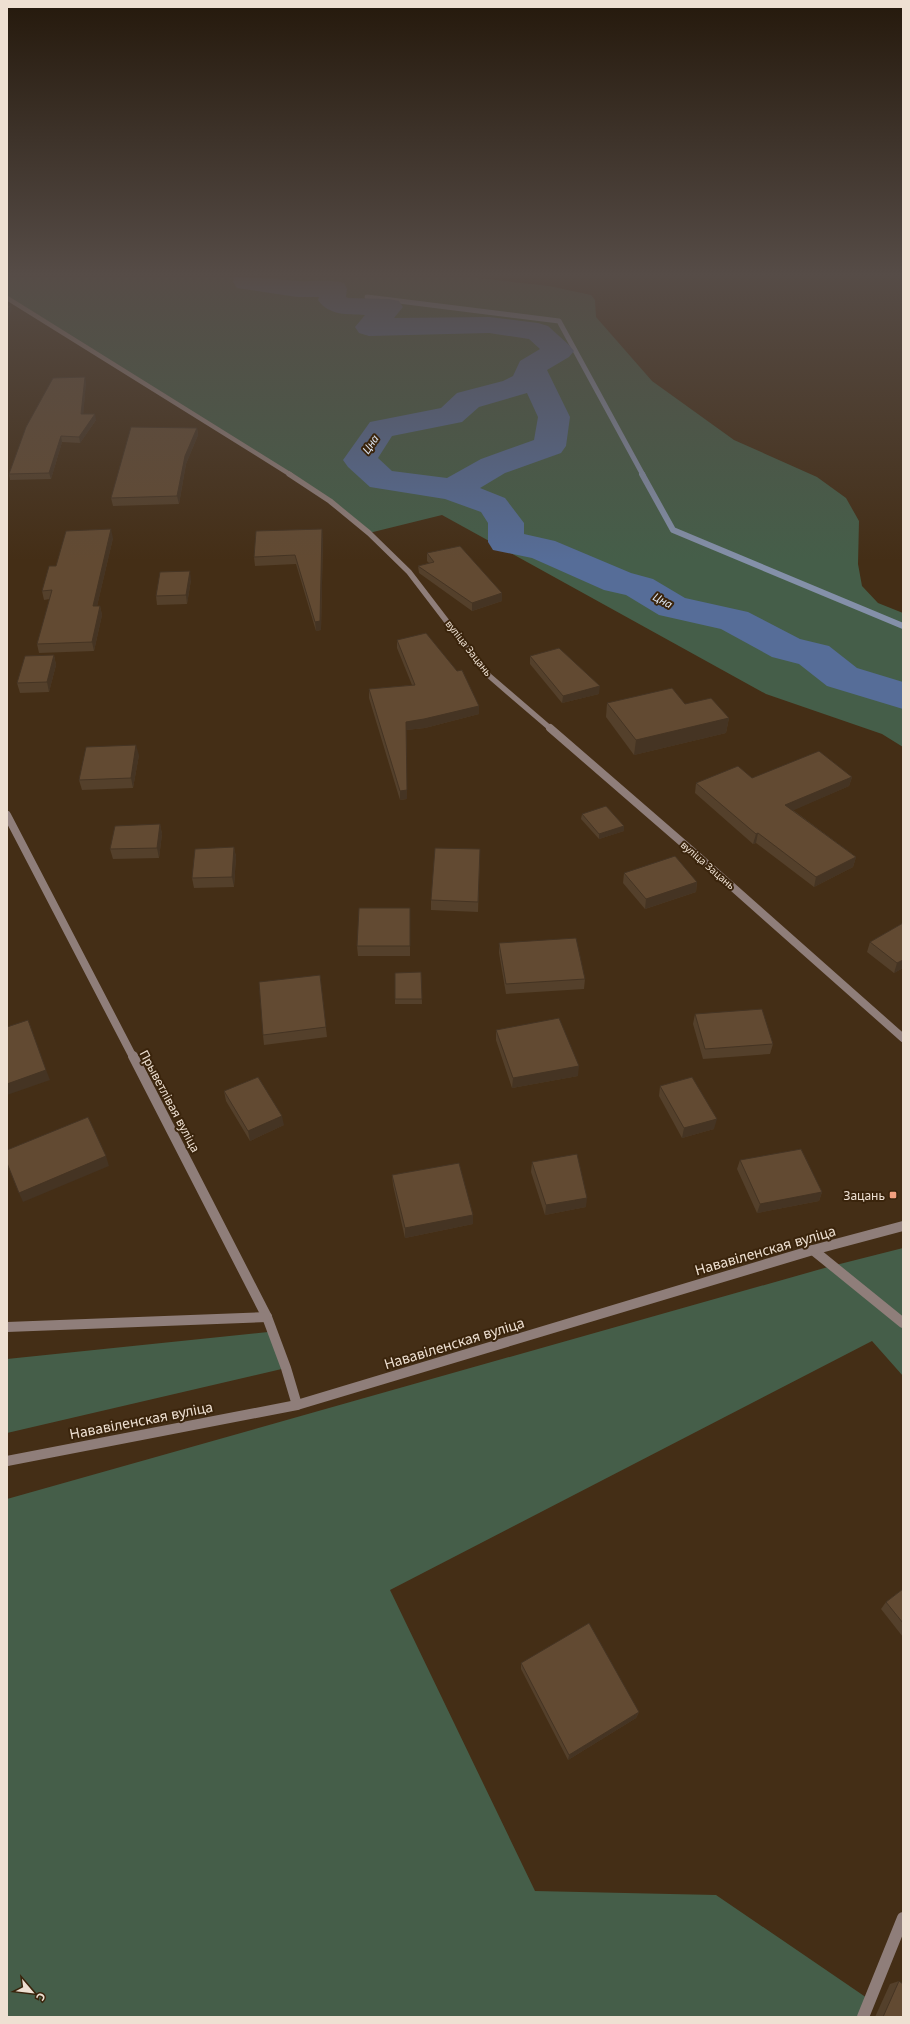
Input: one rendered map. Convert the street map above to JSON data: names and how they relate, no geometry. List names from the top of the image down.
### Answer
{
  "streets": {
    "street": ["вуліца Зацань", "Прыветлівая вуліца", "Нававіленская вуліца"]
  },
  "crossings": [
    ["Прыветлівая вуліца", "Нававіленская вуліца"]
  ],
  "water": ["Цна"],
  "places": {
    "transit": ["Зацань"]
  },
  "north": "bottom right"
}
